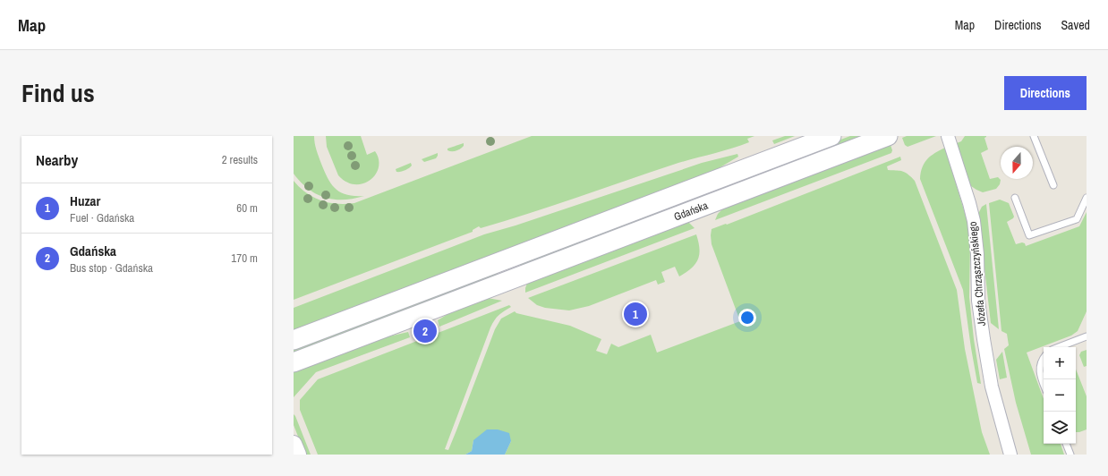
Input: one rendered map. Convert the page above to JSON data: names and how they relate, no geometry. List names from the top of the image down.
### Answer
{
  "streets": {
    "main road": ["Gdańska"],
    "street": ["Józefa Chrząszczyńskiego"]
  },
  "north": "bottom",
  "page": {
    "header": "Map",
    "nav": ["Map", "Directions", "Saved"],
    "title": "Find us",
    "buttons": "Directions",
    "heading": ["Nearby", "2 results"],
    "list": [
      {
        "mark": "1",
        "name": "Huzar",
        "note": "Fuel · Gdańska",
        "value": "60 m"
      },
      {
        "mark": "2",
        "name": "Gdańska",
        "note": "Bus stop · Gdańska",
        "value": "170 m"
      }
    ],
    "pins": ["1", "2"],
    "map_buttons": ["+", "−"]
  }
}
